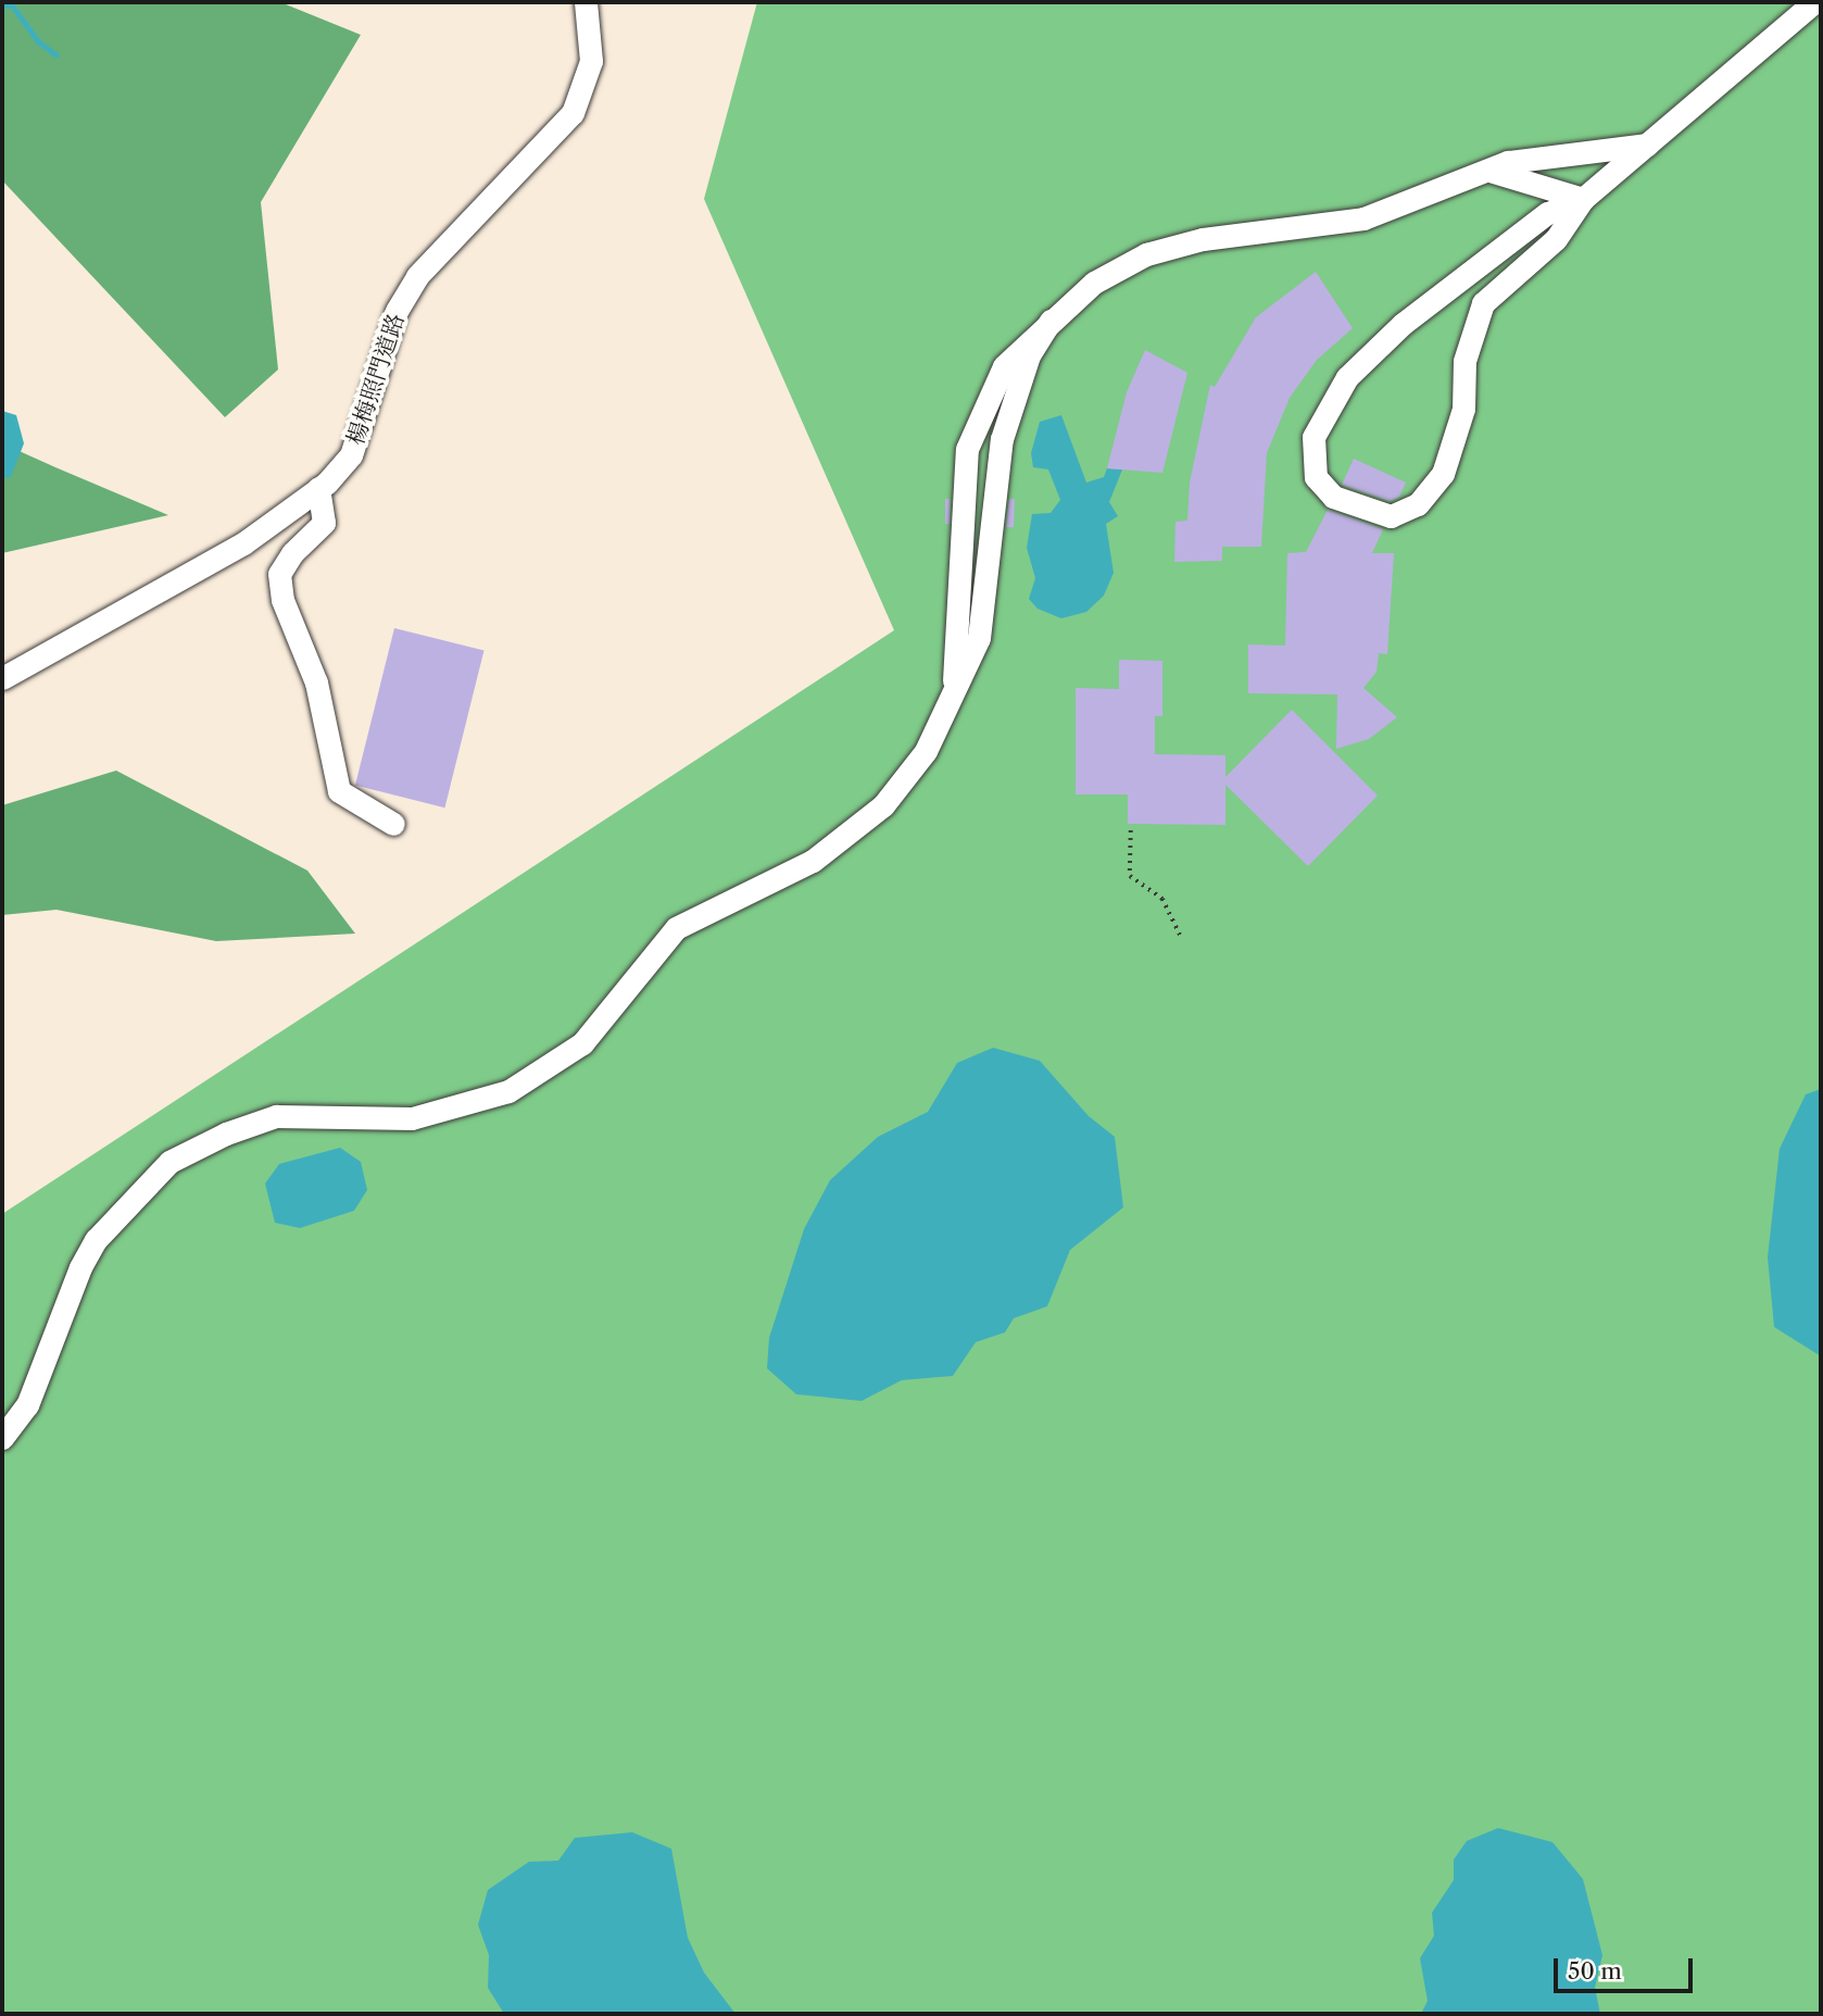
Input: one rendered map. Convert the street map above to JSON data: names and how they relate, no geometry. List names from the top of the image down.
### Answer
{
  "streets": {
    "street": ["楊梅照門道路"]
  },
  "scale_bar": "50 m"
}
